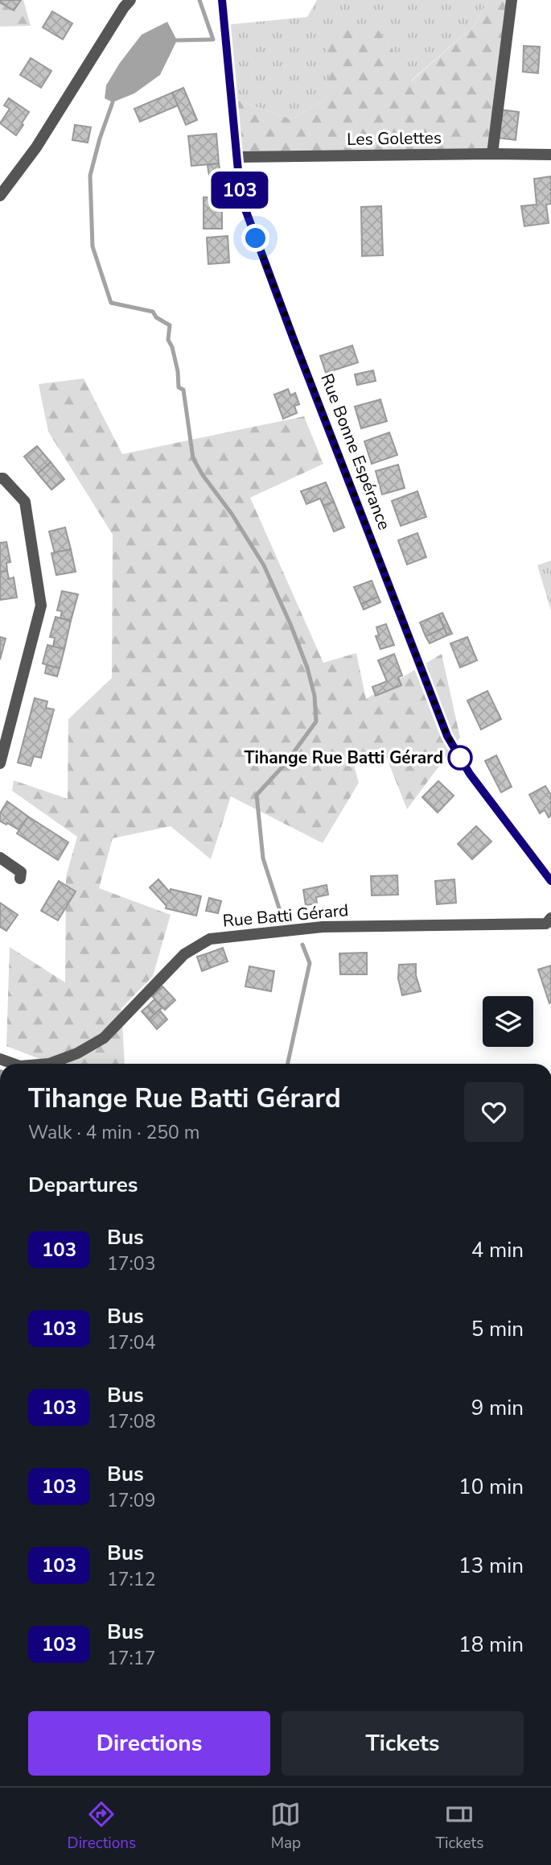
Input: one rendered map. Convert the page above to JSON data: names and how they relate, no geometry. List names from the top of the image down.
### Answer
{
  "streets": {
    "street": ["Les Golettes", "Rue Bonne Espérance", "Rue Batti Gérard"]
  },
  "crossings": [
    ["Les Golettes", "Rue Bonne Espérance"]
  ],
  "places": ["Tihange Rue Batti Gérard"],
  "lines": ["bus line 103"],
  "page": {
    "on_map": "103",
    "heading": [
      ["Tihange Rue Batti Gérard", "Walk · 4 min · 250 m"],
      "Departures"
    ],
    "list": [
      {
        "mark": "103",
        "name": "Bus",
        "note": "17:03",
        "value": "4 min"
      },
      {
        "mark": "103",
        "name": "Bus",
        "note": "17:04",
        "value": "5 min"
      },
      {
        "mark": "103",
        "name": "Bus",
        "note": "17:08",
        "value": "9 min"
      },
      {
        "mark": "103",
        "name": "Bus",
        "note": "17:09",
        "value": "10 min"
      },
      {
        "mark": "103",
        "name": "Bus",
        "note": "17:12",
        "value": "13 min"
      },
      {
        "mark": "103",
        "name": "Bus",
        "note": "17:17",
        "value": "18 min"
      }
    ],
    "buttons": ["Directions", "Tickets"],
    "tabs": ["Directions", "Map", "Tickets"]
  }
}
